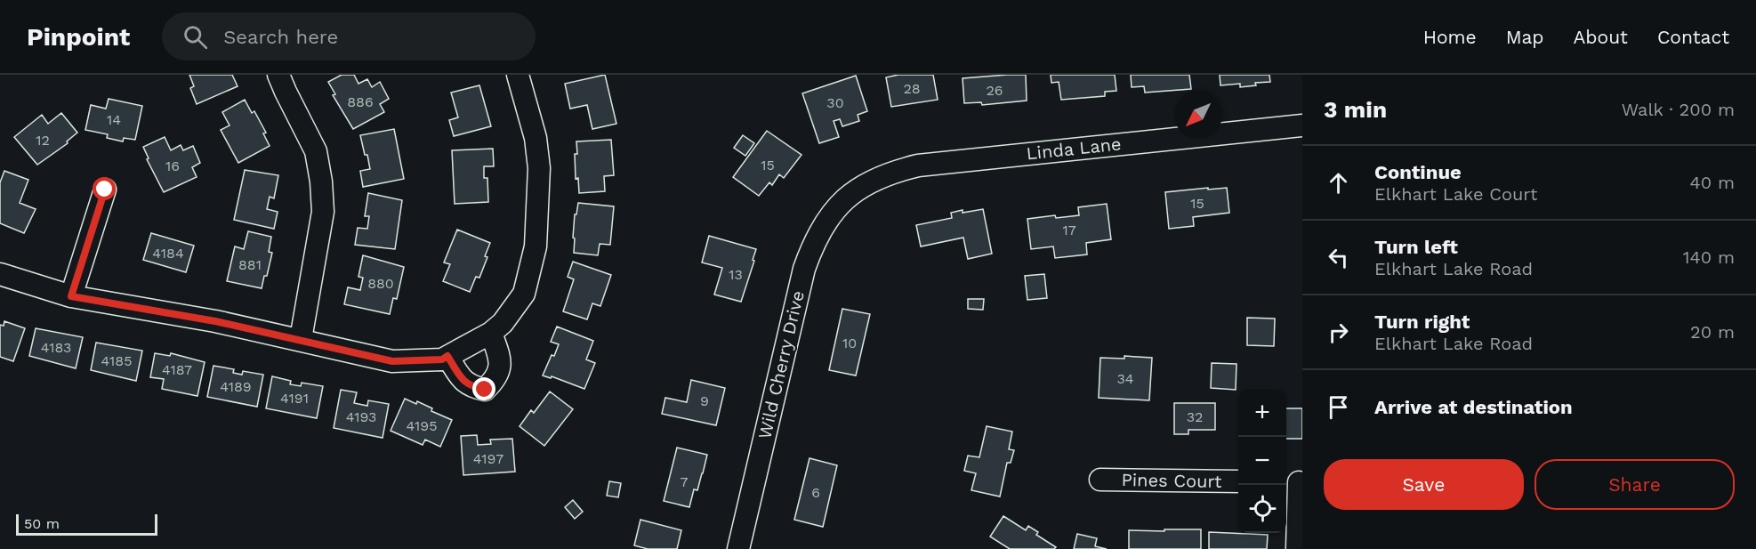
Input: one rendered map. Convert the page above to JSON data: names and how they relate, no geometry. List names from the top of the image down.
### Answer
{
  "streets": {
    "street": ["Linda Lane", "Wild Cherry Drive", "Pines Court"]
  },
  "crossings": [
    ["Linda Lane", "Wild Cherry Drive"]
  ],
  "house_numbers": [
    "28",
    "26",
    "886",
    "30",
    "14",
    "12",
    "15",
    "16",
    "15",
    "17",
    "4184",
    "881",
    "13",
    "880",
    "10",
    "4183",
    "4185",
    "4187",
    "34",
    "4189",
    "4191",
    "9",
    "4193",
    "32",
    "4195",
    "4197",
    "7",
    "6"
  ],
  "scale_bar": "50 m",
  "north": "bottom left",
  "page": {
    "header": "Pinpoint",
    "search": "Search here",
    "nav": [
      "Home",
      "Map",
      "About",
      "Contact"
    ],
    "heading": ["3 min", "Walk · 200 m"],
    "list": [
      ["Continue", "Elkhart Lake Court", "40 m"],
      ["Turn left", "Elkhart Lake Road", "140 m"],
      ["Turn right", "Elkhart Lake Road", "20 m"],
      "Arrive at destination"
    ],
    "map_buttons": ["+", "−"],
    "buttons": ["Save", "Share"],
    "scale": "50 m"
  }
}
